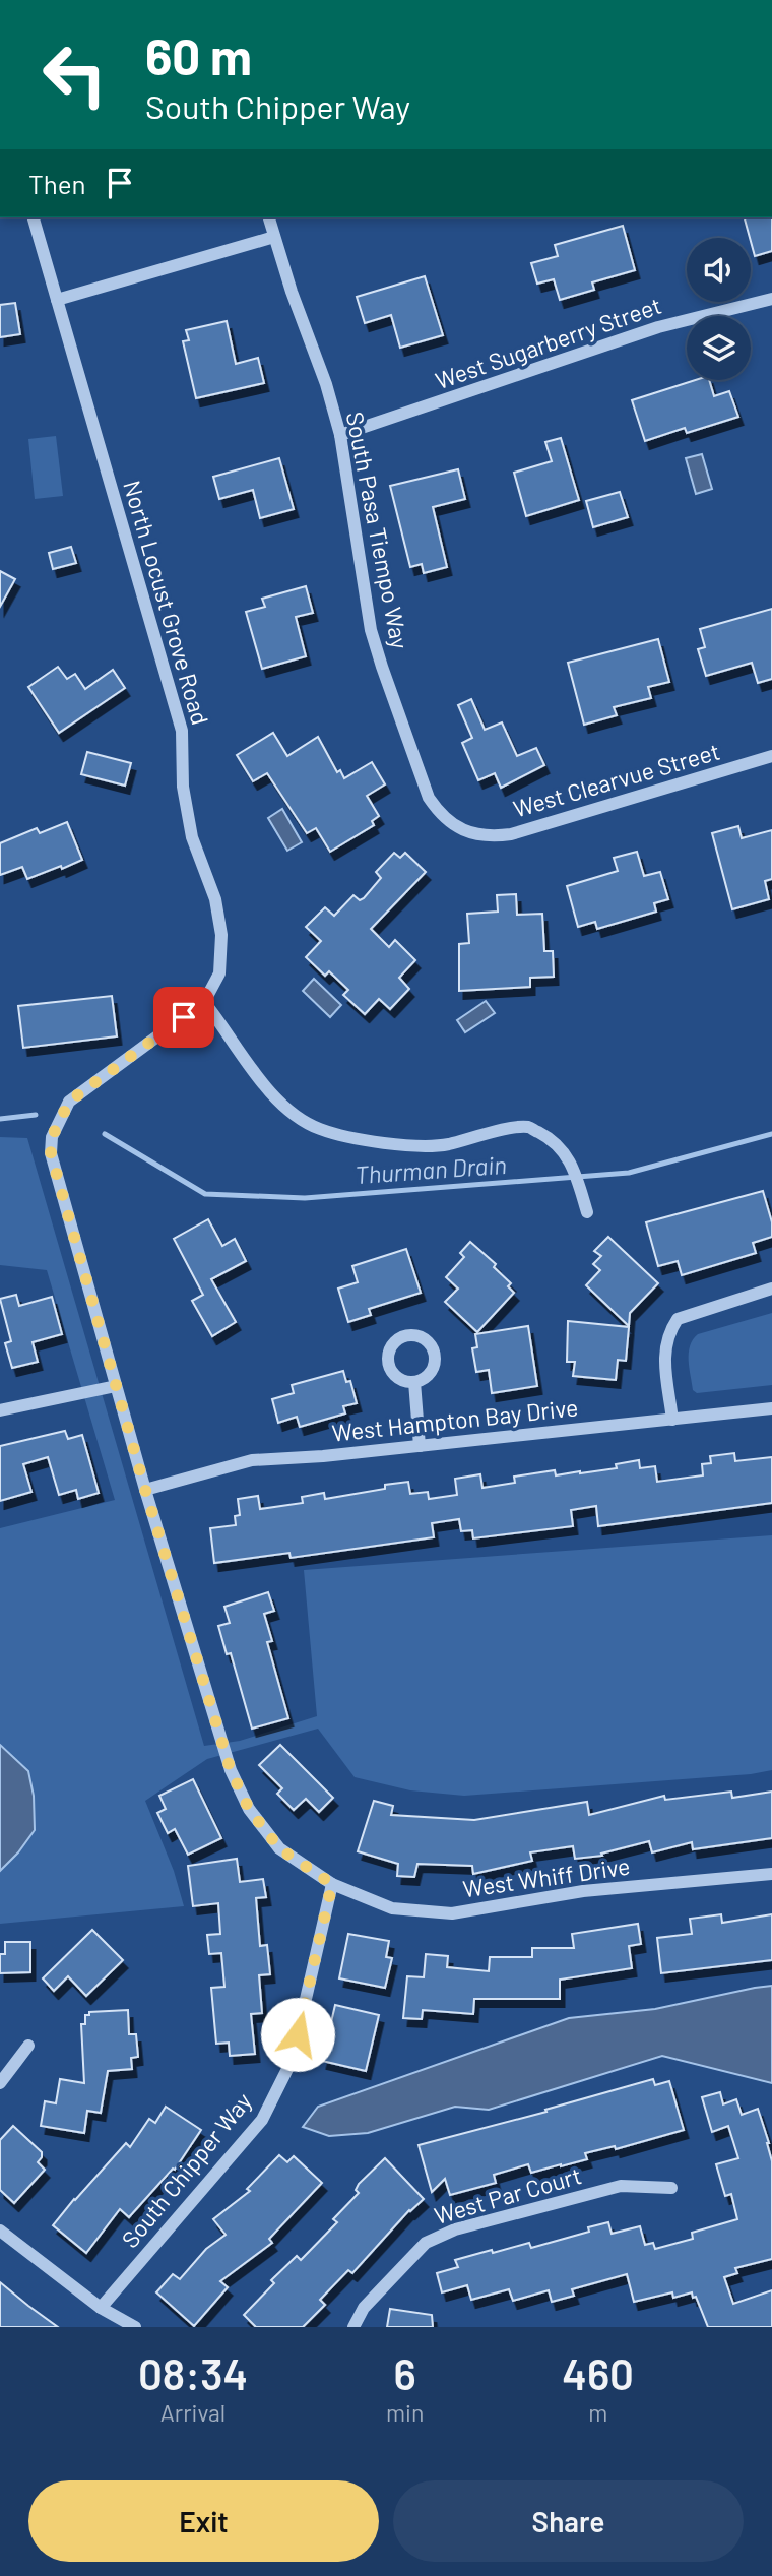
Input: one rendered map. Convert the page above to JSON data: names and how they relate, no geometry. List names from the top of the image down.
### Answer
{
  "streets": {
    "street": [
      "West Sugarberry Street",
      "South Pasa Tiempo Way",
      "North Locust Grove Road",
      "West Clearvue Street",
      "West Hampton Bay Drive",
      "West Whiff Drive",
      "South Chipper Way",
      "West Par Court"
    ]
  },
  "crossings": [
    ["West Sugarberry Street", "South Pasa Tiempo Way"],
    ["South Pasa Tiempo Way", "West Clearvue Street"],
    ["West Whiff Drive", "South Chipper Way"]
  ],
  "water": ["Thurman Drain"],
  "page": {
    "turn": ["60 m", "South Chipper Way"],
    "then": "Then",
    "eta": [
      "08:34",
      "Arrival",
      "6",
      "min",
      "460",
      "m"
    ],
    "buttons": ["Exit", "Share"]
  }
}
